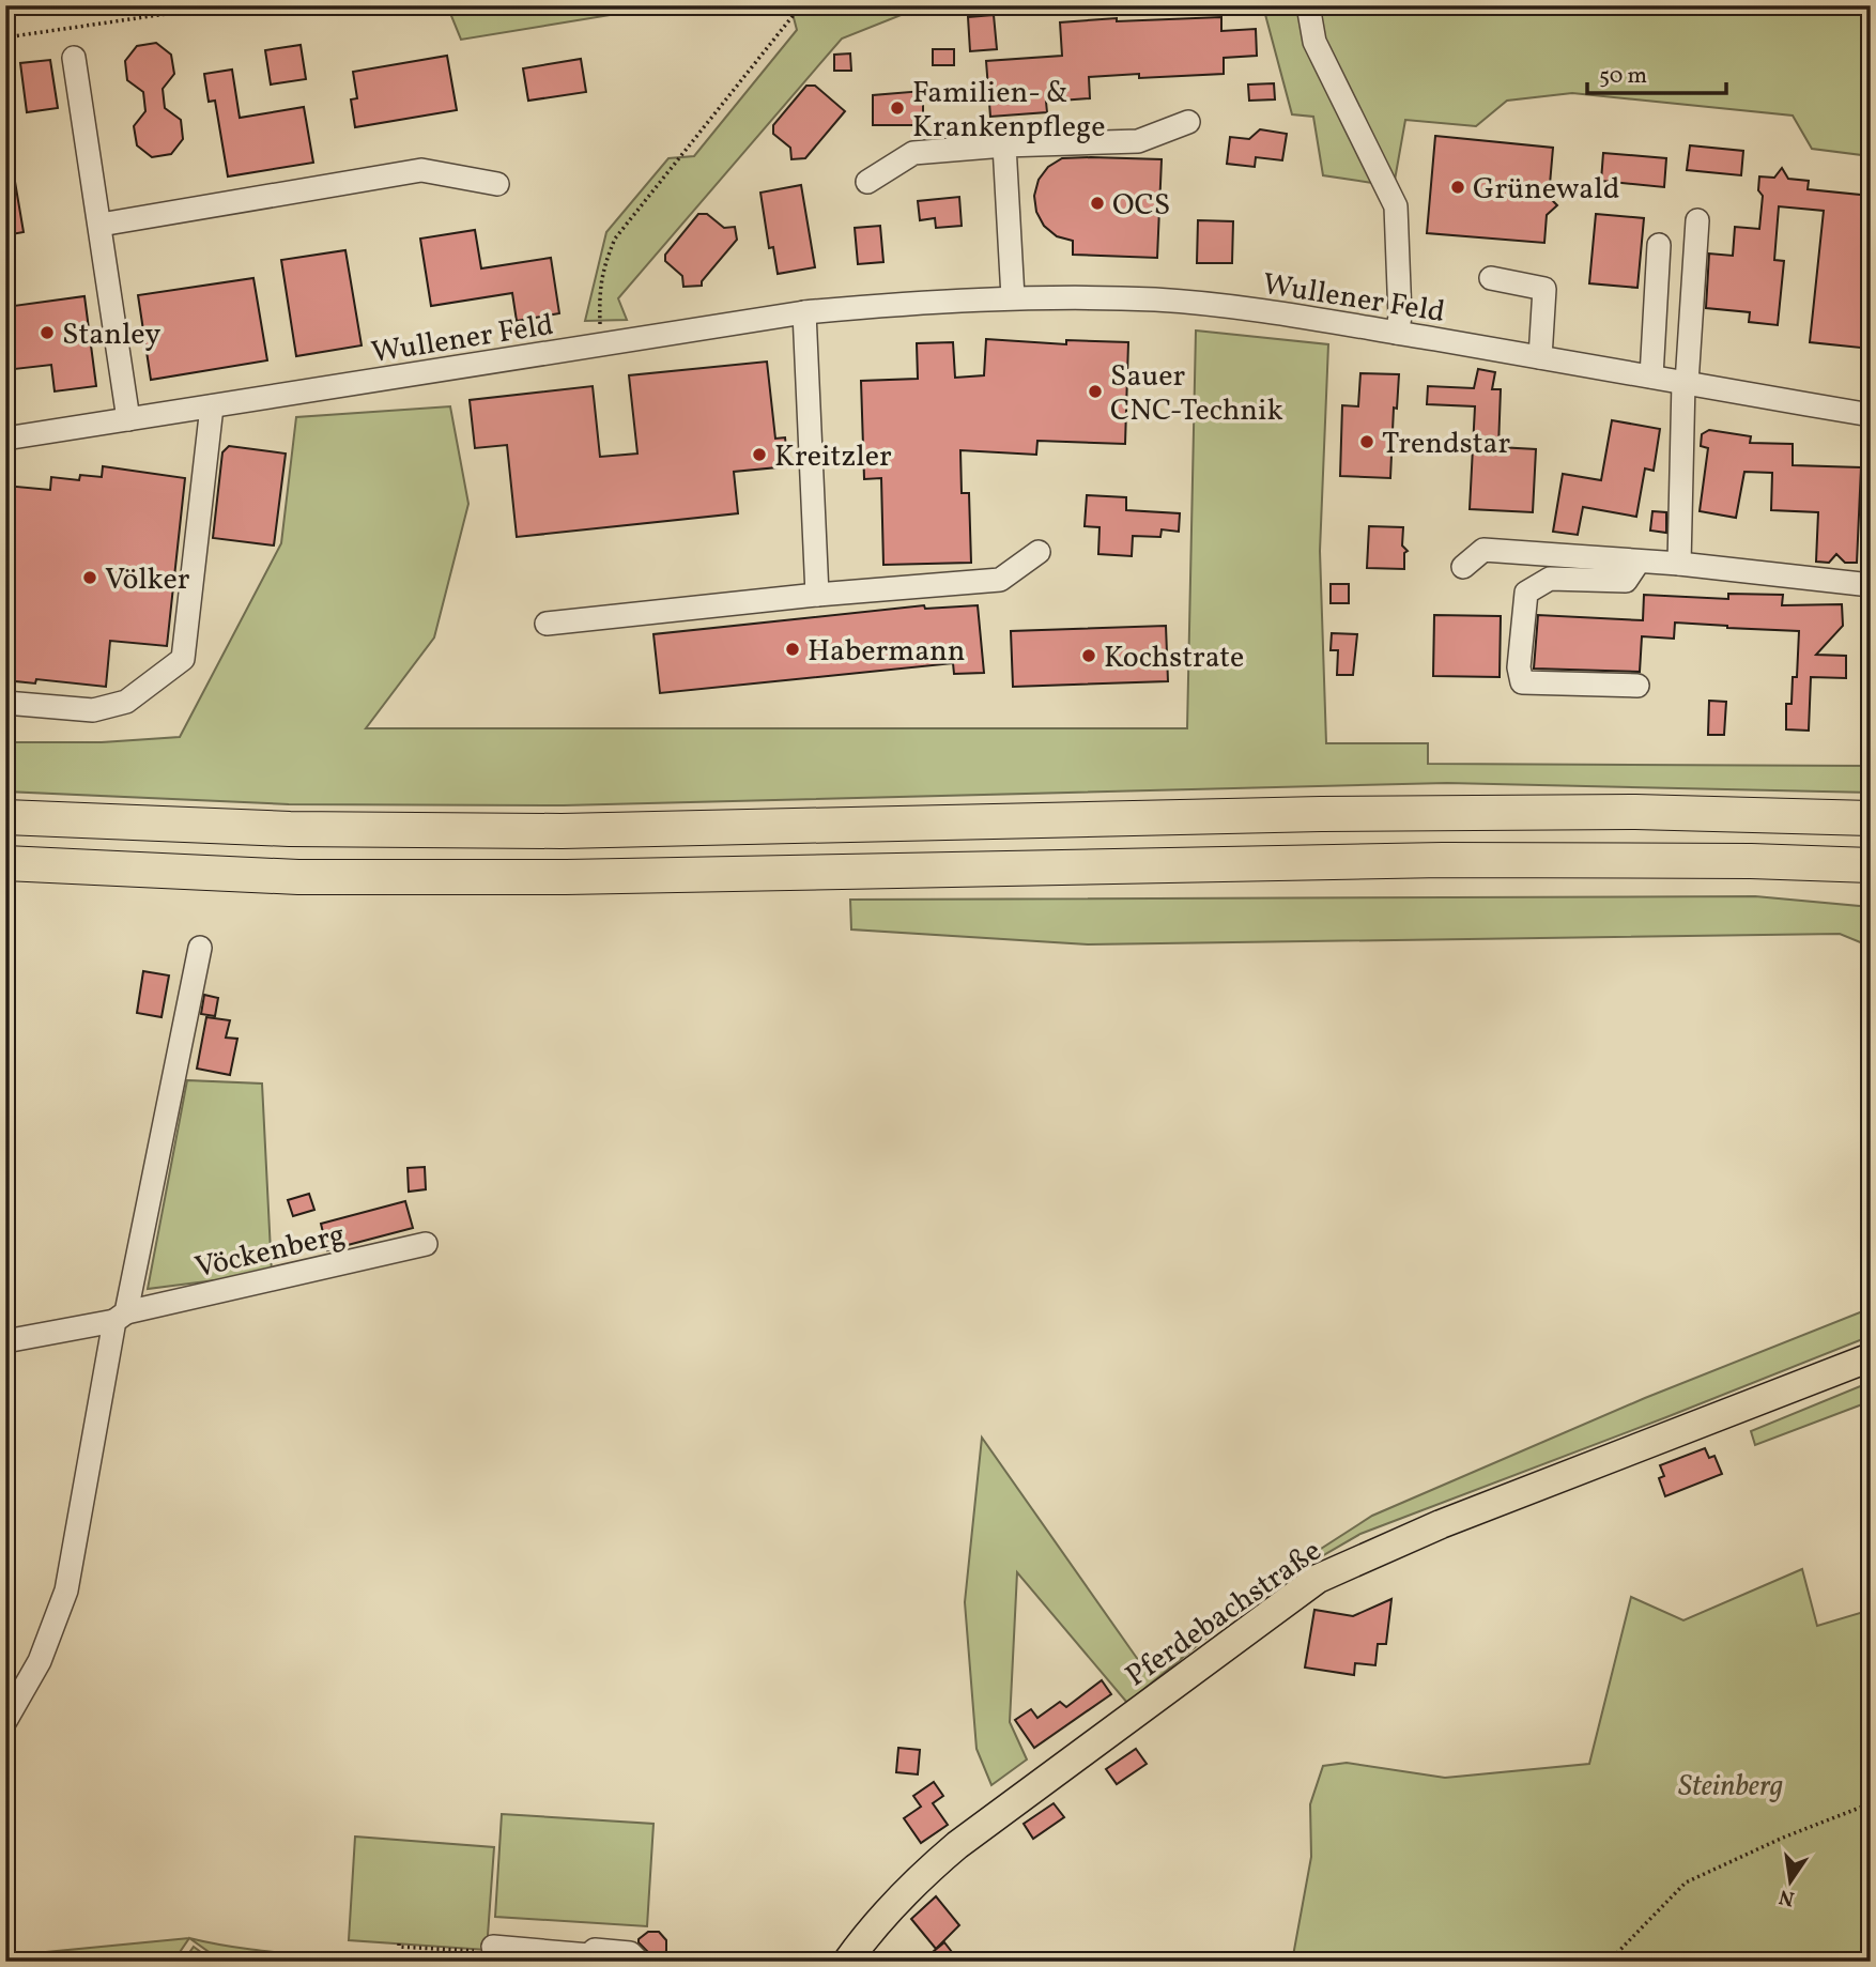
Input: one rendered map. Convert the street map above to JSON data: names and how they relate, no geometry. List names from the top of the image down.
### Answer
{
  "streets": {
    "main road": ["Pferdebachstraße"],
    "street": ["Wullener Feld", "Vöckenberg"]
  },
  "parks": ["Steinberg"],
  "places": [
    "Familien- & Krankenpflege",
    "Grünewald",
    "OCS",
    "Stanley",
    "Sauer CNC-Technik",
    "Trendstar",
    "Kreitzler",
    "Völker",
    "Habermann",
    "Kochstrate"
  ],
  "scale_bar": "50 m",
  "north": "bottom"
}
